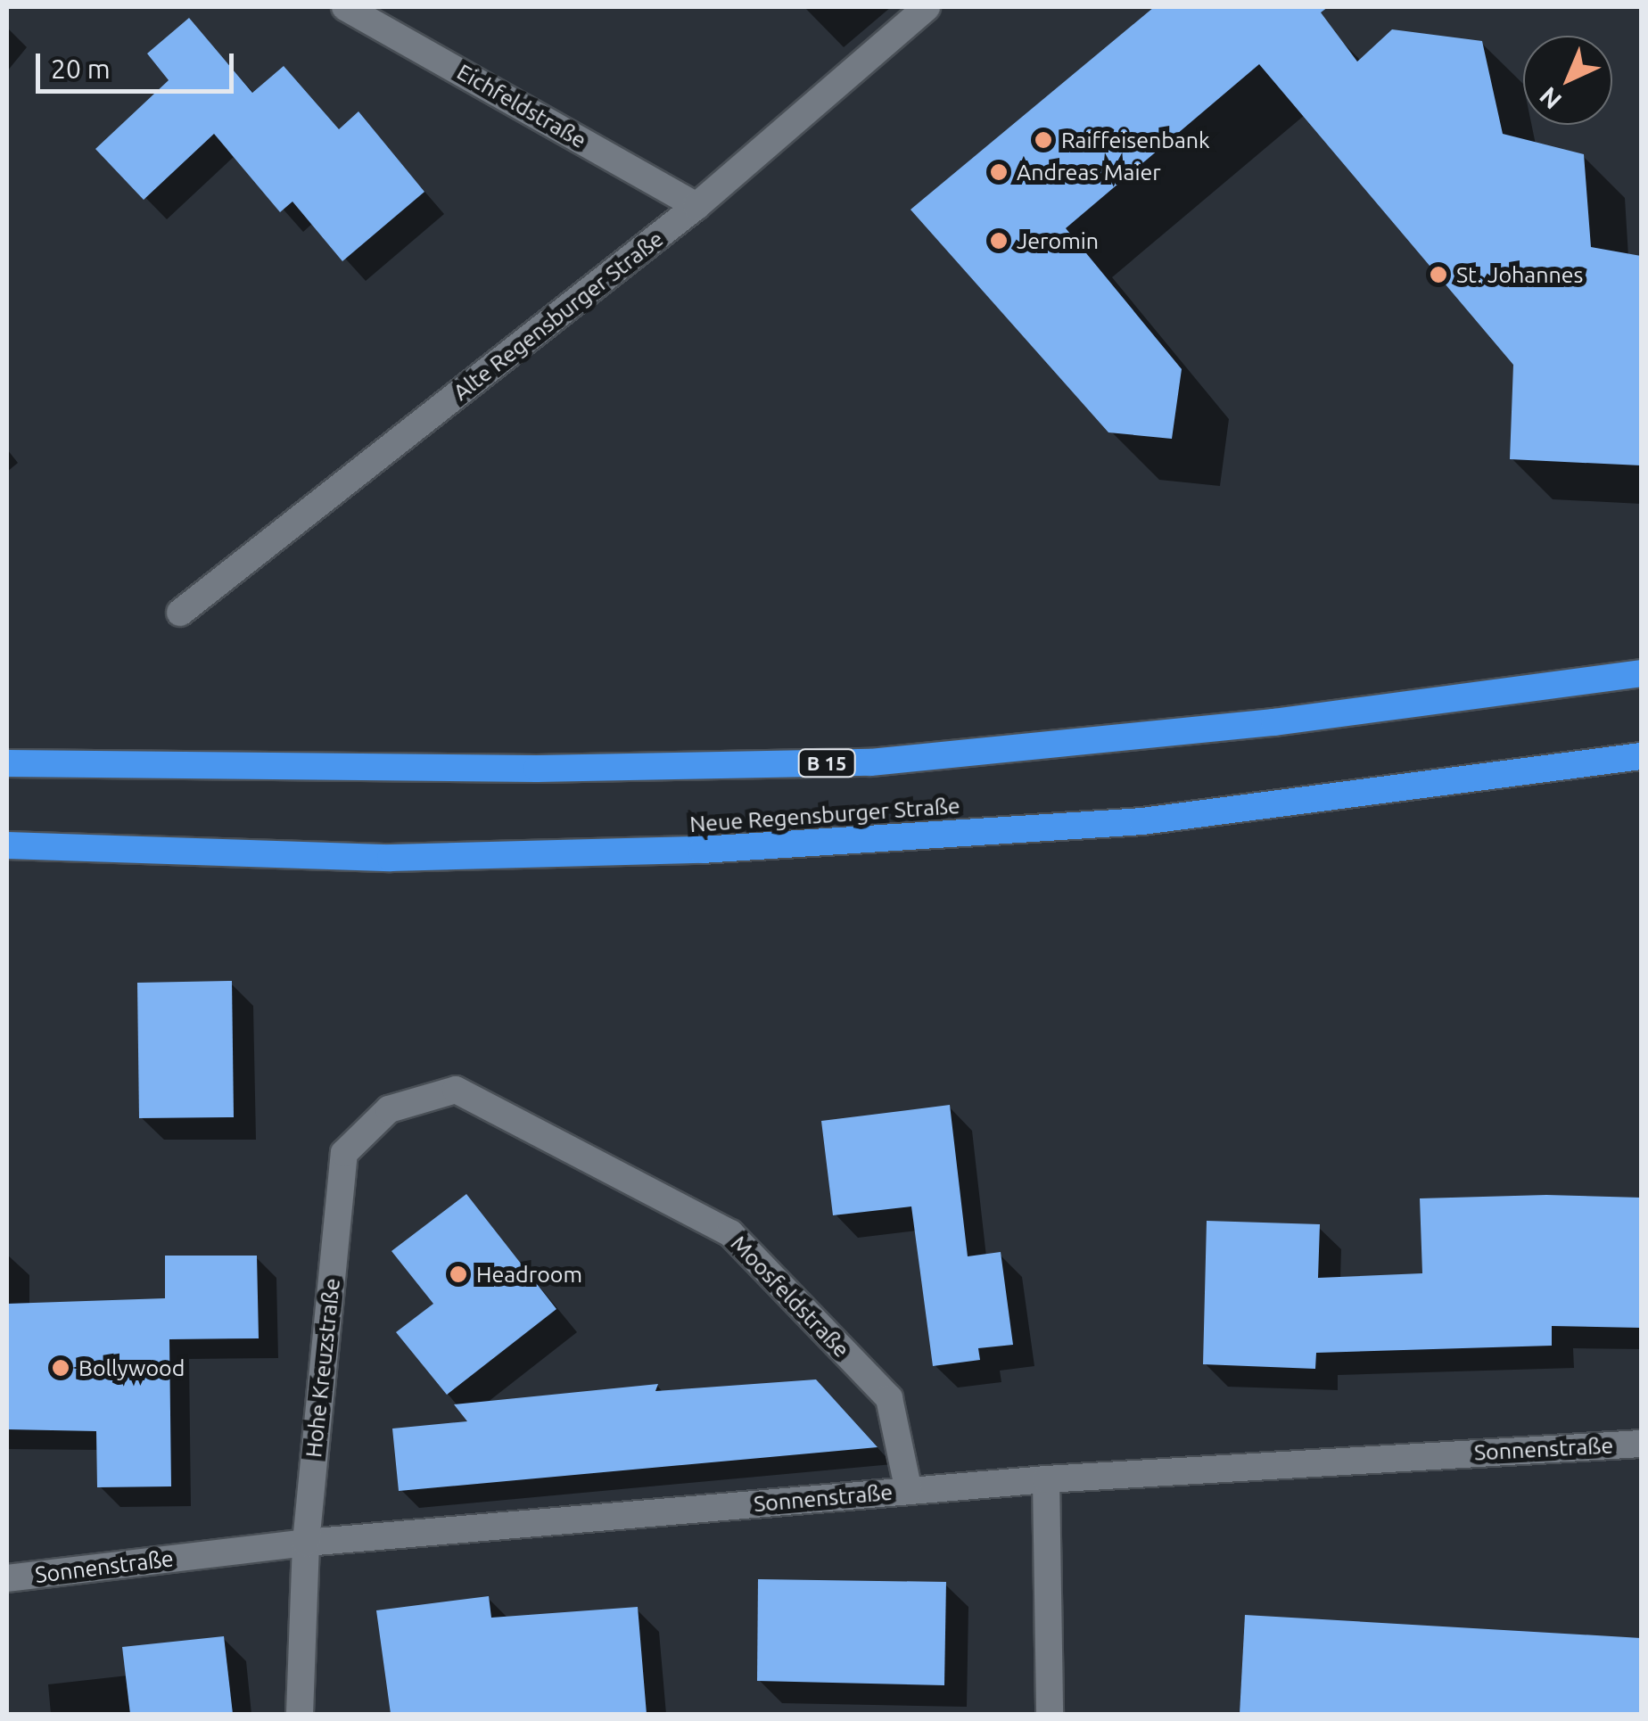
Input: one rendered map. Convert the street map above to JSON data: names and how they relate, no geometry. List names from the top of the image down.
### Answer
{
  "streets": {
    "highway": ["B 15", "Neue Regensburger Straße"],
    "street": [
      "Eichfeldstraße",
      "Alte Regensburger Straße",
      "Moosfeldstraße",
      "Hohe Kreuzstraße",
      "Sonnenstraße"
    ]
  },
  "crossings": [
    ["Eichfeldstraße", "Alte Regensburger Straße"],
    ["Moosfeldstraße", "Hohe Kreuzstraße"],
    ["Moosfeldstraße", "Sonnenstraße"],
    ["Hohe Kreuzstraße", "Sonnenstraße"]
  ],
  "places": [
    "Raiffeisenbank",
    "Andreas Maier",
    "Jeromin",
    "St. Johannes",
    "Headroom",
    "Bollywood"
  ],
  "scale_bar": "20 m",
  "north": "bottom left"
}
